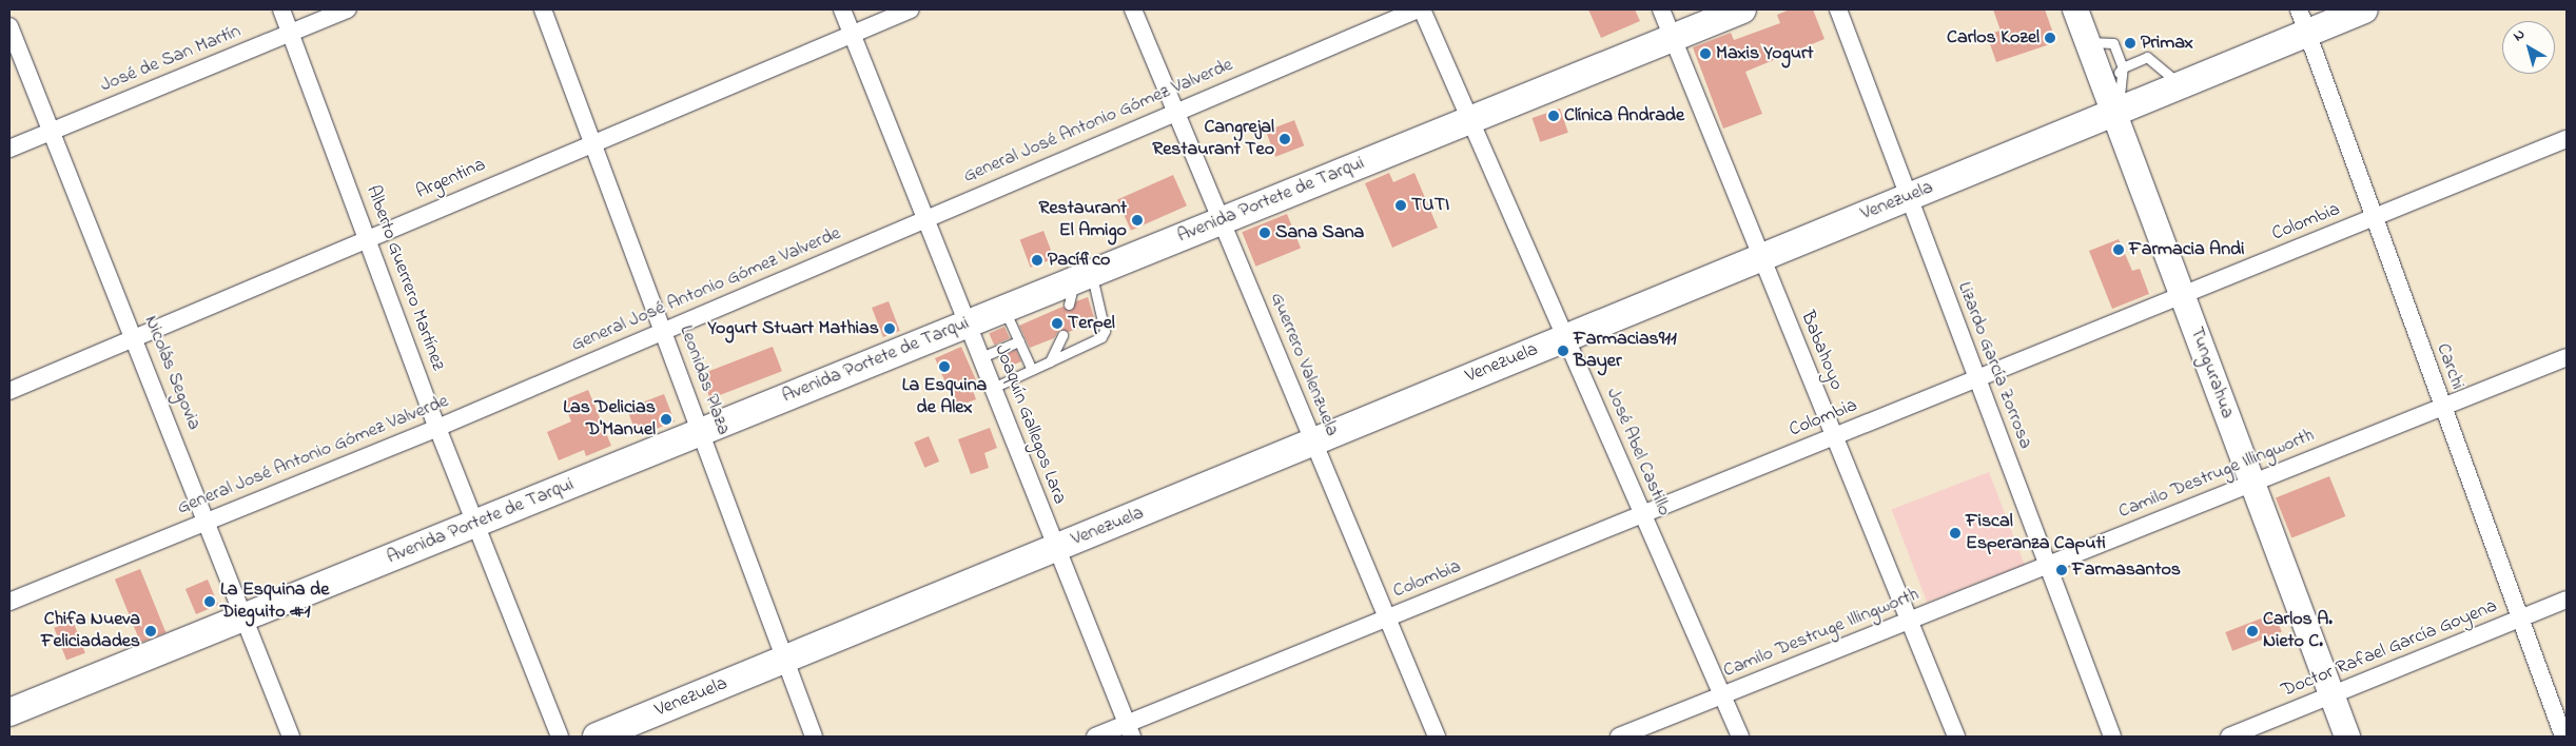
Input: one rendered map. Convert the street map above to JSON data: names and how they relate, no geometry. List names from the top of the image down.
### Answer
{
  "streets": {
    "main road": ["Avenida Portete de Tarqui", "Venezuela", "Tungurahua"],
    "street": [
      "José de San Martín",
      "General José Antonio Gómez Valverde",
      "Argentina",
      "Colombia",
      "Alberto Guerrero Martínez",
      "Babahoyo",
      "Guerrero Valenzuela",
      "Lizardo García Zorrosa",
      "Carchi",
      "Nicolás Segovia",
      "Leonidas Plaza",
      "Joaquín Gallegos Lara",
      "José Abel Castillo",
      "Camilo Destruge Illingworth",
      "Doctor Rafael García Goyena"
    ]
  },
  "crossings": [
    ["José de San Martín", "Alberto Guerrero Martínez"],
    ["José de San Martín", "Nicolás Segovia"],
    ["General José Antonio Gómez Valverde", "Alberto Guerrero Martínez"],
    ["General José Antonio Gómez Valverde", "Guerrero Valenzuela"],
    ["General José Antonio Gómez Valverde", "Nicolás Segovia"],
    ["General José Antonio Gómez Valverde", "Leonidas Plaza"],
    ["General José Antonio Gómez Valverde", "Joaquín Gallegos Lara"],
    ["Argentina", "Alberto Guerrero Martínez"],
    ["Argentina", "Nicolás Segovia"],
    ["Argentina", "Leonidas Plaza"],
    ["Argentina", "Joaquín Gallegos Lara"],
    ["Avenida Portete de Tarqui", "Alberto Guerrero Martínez"],
    ["Avenida Portete de Tarqui", "Babahoyo"],
    ["Avenida Portete de Tarqui", "Guerrero Valenzuela"],
    ["Avenida Portete de Tarqui", "Nicolás Segovia"],
    ["Avenida Portete de Tarqui", "Leonidas Plaza"],
    ["Avenida Portete de Tarqui", "Joaquín Gallegos Lara"],
    ["Avenida Portete de Tarqui", "José Abel Castillo"],
    ["Venezuela", "Babahoyo"],
    ["Venezuela", "Guerrero Valenzuela"],
    ["Venezuela", "Lizardo García Zorrosa"],
    ["Venezuela", "Carchi"],
    ["Venezuela", "Tungurahua"],
    ["Venezuela", "Leonidas Plaza"],
    ["Venezuela", "Joaquín Gallegos Lara"],
    ["Venezuela", "José Abel Castillo"],
    ["Colombia", "Babahoyo"],
    ["Colombia", "Guerrero Valenzuela"],
    ["Colombia", "Lizardo García Zorrosa"],
    ["Colombia", "Carchi"],
    ["Colombia", "Tungurahua"],
    ["Colombia", "Joaquín Gallegos Lara"],
    ["Colombia", "José Abel Castillo"],
    ["Babahoyo", "Camilo Destruge Illingworth"],
    ["Lizardo García Zorrosa", "Camilo Destruge Illingworth"],
    ["Carchi", "Camilo Destruge Illingworth"],
    ["Carchi", "Doctor Rafael García Goyena"],
    ["Tungurahua", "Camilo Destruge Illingworth"],
    ["Tungurahua", "Doctor Rafael García Goyena"],
    ["José Abel Castillo", "Camilo Destruge Illingworth"]
  ],
  "places": [
    "Carlos Kozel",
    "Primax",
    "Maxis Yogurt",
    "Clínica Andrade",
    "Cangrejal Restaurant Teo",
    "TUTI",
    "Restaurant El Amigo",
    "Sana Sana",
    "Farmacia Andi",
    "Pacífico",
    "Terpel",
    "Yogurt Stuart Mathias",
    "Farmacias911 Bayer",
    "La Esquina de Alex",
    "Las Delicias D'Manuel",
    "Fiscal Esperanza Caputi",
    "Farmasantos",
    "La Esquina de Dieguito #1",
    "Chifa Nueva Feliciadades",
    "Carlos A. Nieto C."
  ],
  "north": "top left"
}
